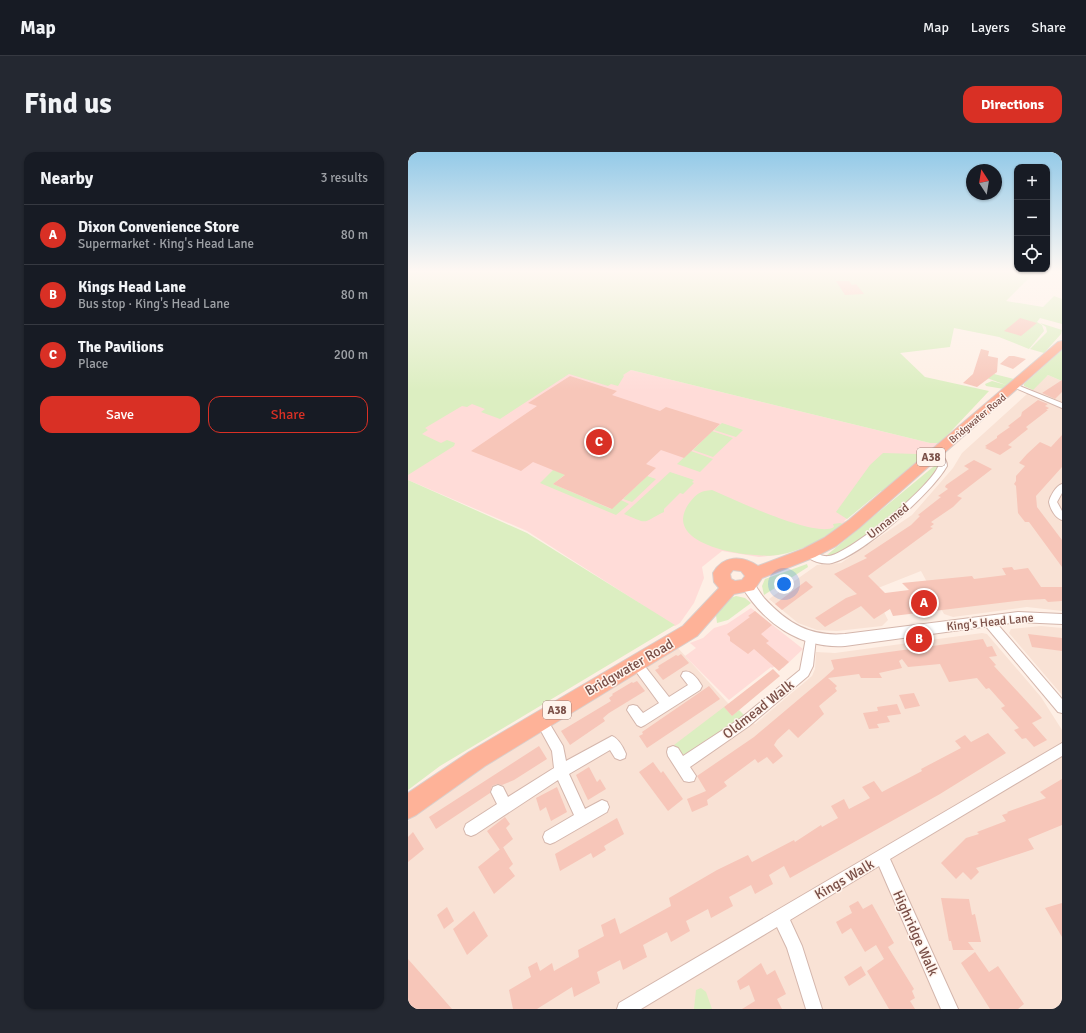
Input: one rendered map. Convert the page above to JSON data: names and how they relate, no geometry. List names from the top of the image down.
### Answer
{
  "streets": {
    "highway": ["Bridgwater Road", "A38"],
    "street": [
      "Unnamed",
      "King's Head Lane",
      "Oldmead Walk",
      "Kings Walk",
      "Highridge Walk"
    ]
  },
  "crossings": [
    ["Bridgwater Road", "A38"],
    ["Bridgwater Road", "Unnamed"],
    ["Bridgwater Road", "King's Head Lane"],
    ["A38", "King's Head Lane"],
    ["King's Head Lane", "Oldmead Walk"],
    ["Kings Walk", "Highridge Walk"]
  ],
  "north": "top",
  "page": {
    "header": "Map",
    "nav": ["Map", "Layers", "Share"],
    "buttons": [
      "Directions",
      ["Save", "Share"]
    ],
    "title": "Find us",
    "heading": ["Nearby", "3 results"],
    "map_buttons": ["+", "−"],
    "list": [
      {
        "mark": "A",
        "name": "Dixon Convenience Store",
        "note": "Supermarket · King's Head Lane",
        "value": "80 m"
      },
      {
        "mark": "B",
        "name": "Kings Head Lane",
        "note": "Bus stop · King's Head Lane",
        "value": "80 m"
      },
      {
        "mark": "C",
        "name": "The Pavilions",
        "note": "Place",
        "value": "200 m"
      }
    ],
    "pins": ["C", "A", "B"]
  }
}
